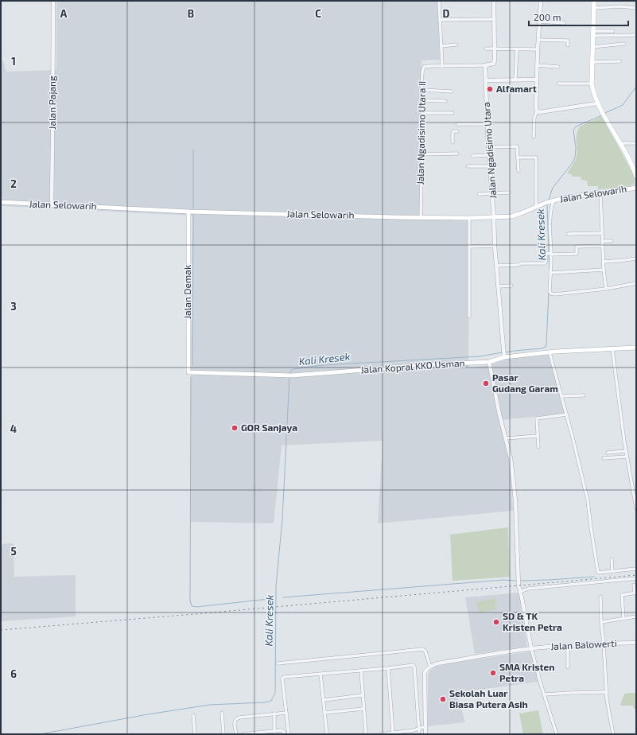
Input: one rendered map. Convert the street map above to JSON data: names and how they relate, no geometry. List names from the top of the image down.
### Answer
{
  "streets": {
    "main road": ["Jalan Selowarih", "Jalan Demak", "Jalan Kopral KKO Usman"],
    "street": [
      "Jalan Pajang",
      "Jalan Ngadisimo Utara II",
      "Jalan Ngadisimo Utara",
      "Jalan Balowerti"
    ]
  },
  "crossings": [
    ["Jalan Pajang", "Jalan Selowarih"],
    ["Jalan Ngadisimo Utara II", "Jalan Selowarih"],
    ["Jalan Ngadisimo Utara", "Jalan Selowarih"],
    ["Jalan Ngadisimo Utara", "Jalan Kopral KKO Usman"],
    ["Jalan Selowarih", "Jalan Demak"],
    ["Jalan Demak", "Jalan Kopral KKO Usman"]
  ],
  "water": ["Kali Kresek"],
  "places": [
    "Alfamart",
    "Pasar Gudang Garam",
    "GOR Sanjaya",
    "SD & TK Kristen Petra",
    "SMA Kristen Petra",
    "Sekolah Luar Biasa Putera Asih"
  ],
  "scale_bar": "200 m",
  "grid": {
    "columns": [
      "A",
      "B",
      "C",
      "D"
    ],
    "rows": [
      "1",
      "2",
      "3",
      "4",
      "5",
      "6"
    ]
  }
}
